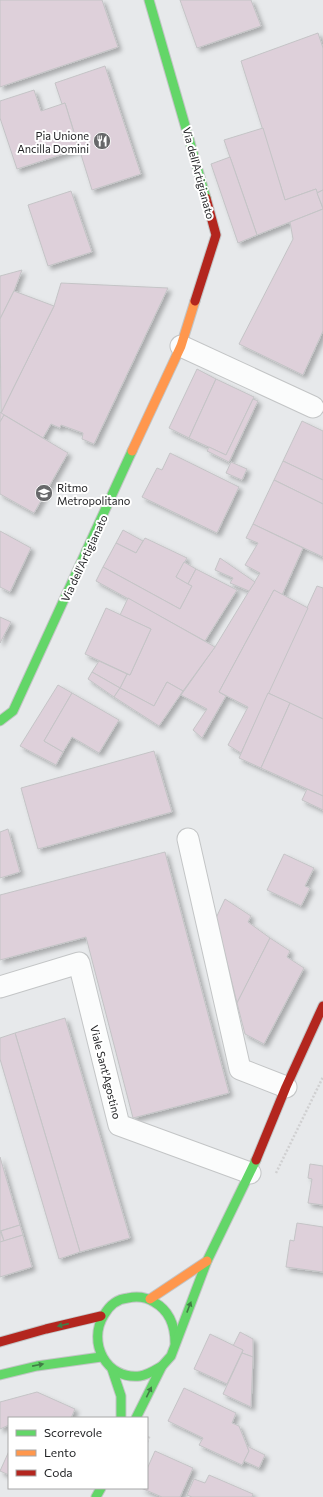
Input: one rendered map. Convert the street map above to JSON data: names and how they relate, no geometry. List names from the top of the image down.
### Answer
{
  "streets": {
    "main road": ["Via dell'Artigianato"],
    "street": ["Viale Sant'Agostino"]
  },
  "places": {
    "restaurant": ["Pia Unione Ancilla Domini"],
    "school or university": ["Ritmo Metropolitano"]
  },
  "legend": ["Scorrevole", "Lento", "Coda"]
}
